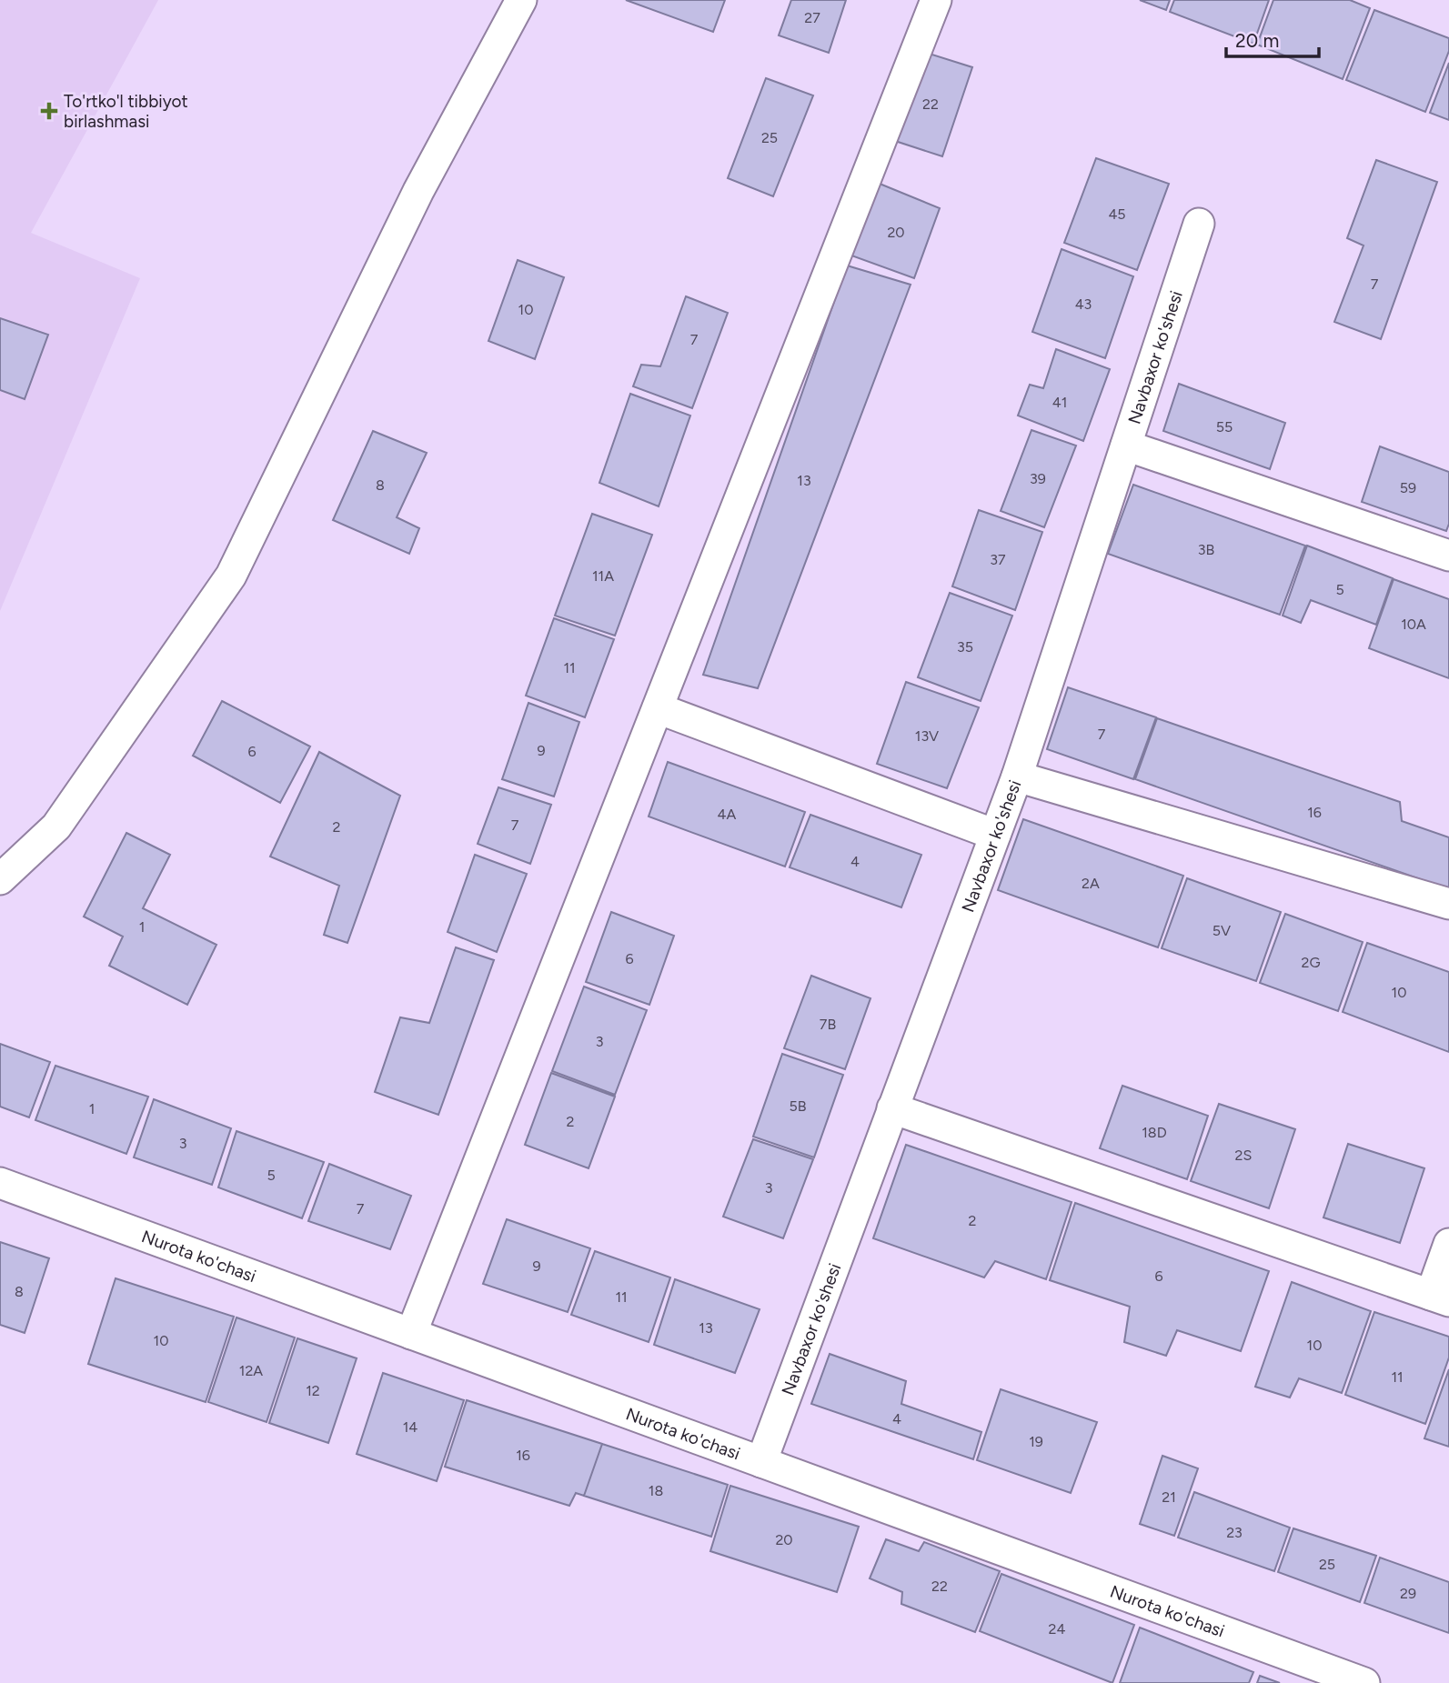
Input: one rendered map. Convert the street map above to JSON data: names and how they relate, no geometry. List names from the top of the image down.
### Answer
{
  "streets": {
    "street": ["Navbaxor ko'shesi", "Nurota ko'chasi"]
  },
  "crossings": [
    ["Navbaxor ko'shesi", "Nurota ko'chasi"]
  ],
  "places": {
    "health": ["To'rtko'l tibbiyot birlashmasi"]
  },
  "house_numbers": [
    "27",
    "22",
    "25",
    "45",
    "20",
    "7",
    "43",
    "10",
    "7",
    "41",
    "55",
    "39",
    "13",
    "8",
    "59",
    "3B",
    "37",
    "11A",
    "5",
    "10A",
    "35",
    "11",
    "7",
    "13V",
    "9",
    "6",
    "16",
    "4A",
    "7",
    "2",
    "4",
    "2A",
    "1",
    "5V",
    "6",
    "2G",
    "10",
    "7B",
    "3",
    "5B",
    "1",
    "2",
    "18D",
    "3",
    "2S",
    "5",
    "3",
    "7",
    "2",
    "9",
    "6",
    "8",
    "11",
    "13",
    "10",
    "10",
    "12A",
    "11",
    "12",
    "4",
    "14",
    "19",
    "16",
    "18",
    "21",
    "23",
    "20",
    "25",
    "22",
    "29",
    "24"
  ],
  "scale_bar": "20 m"
}
